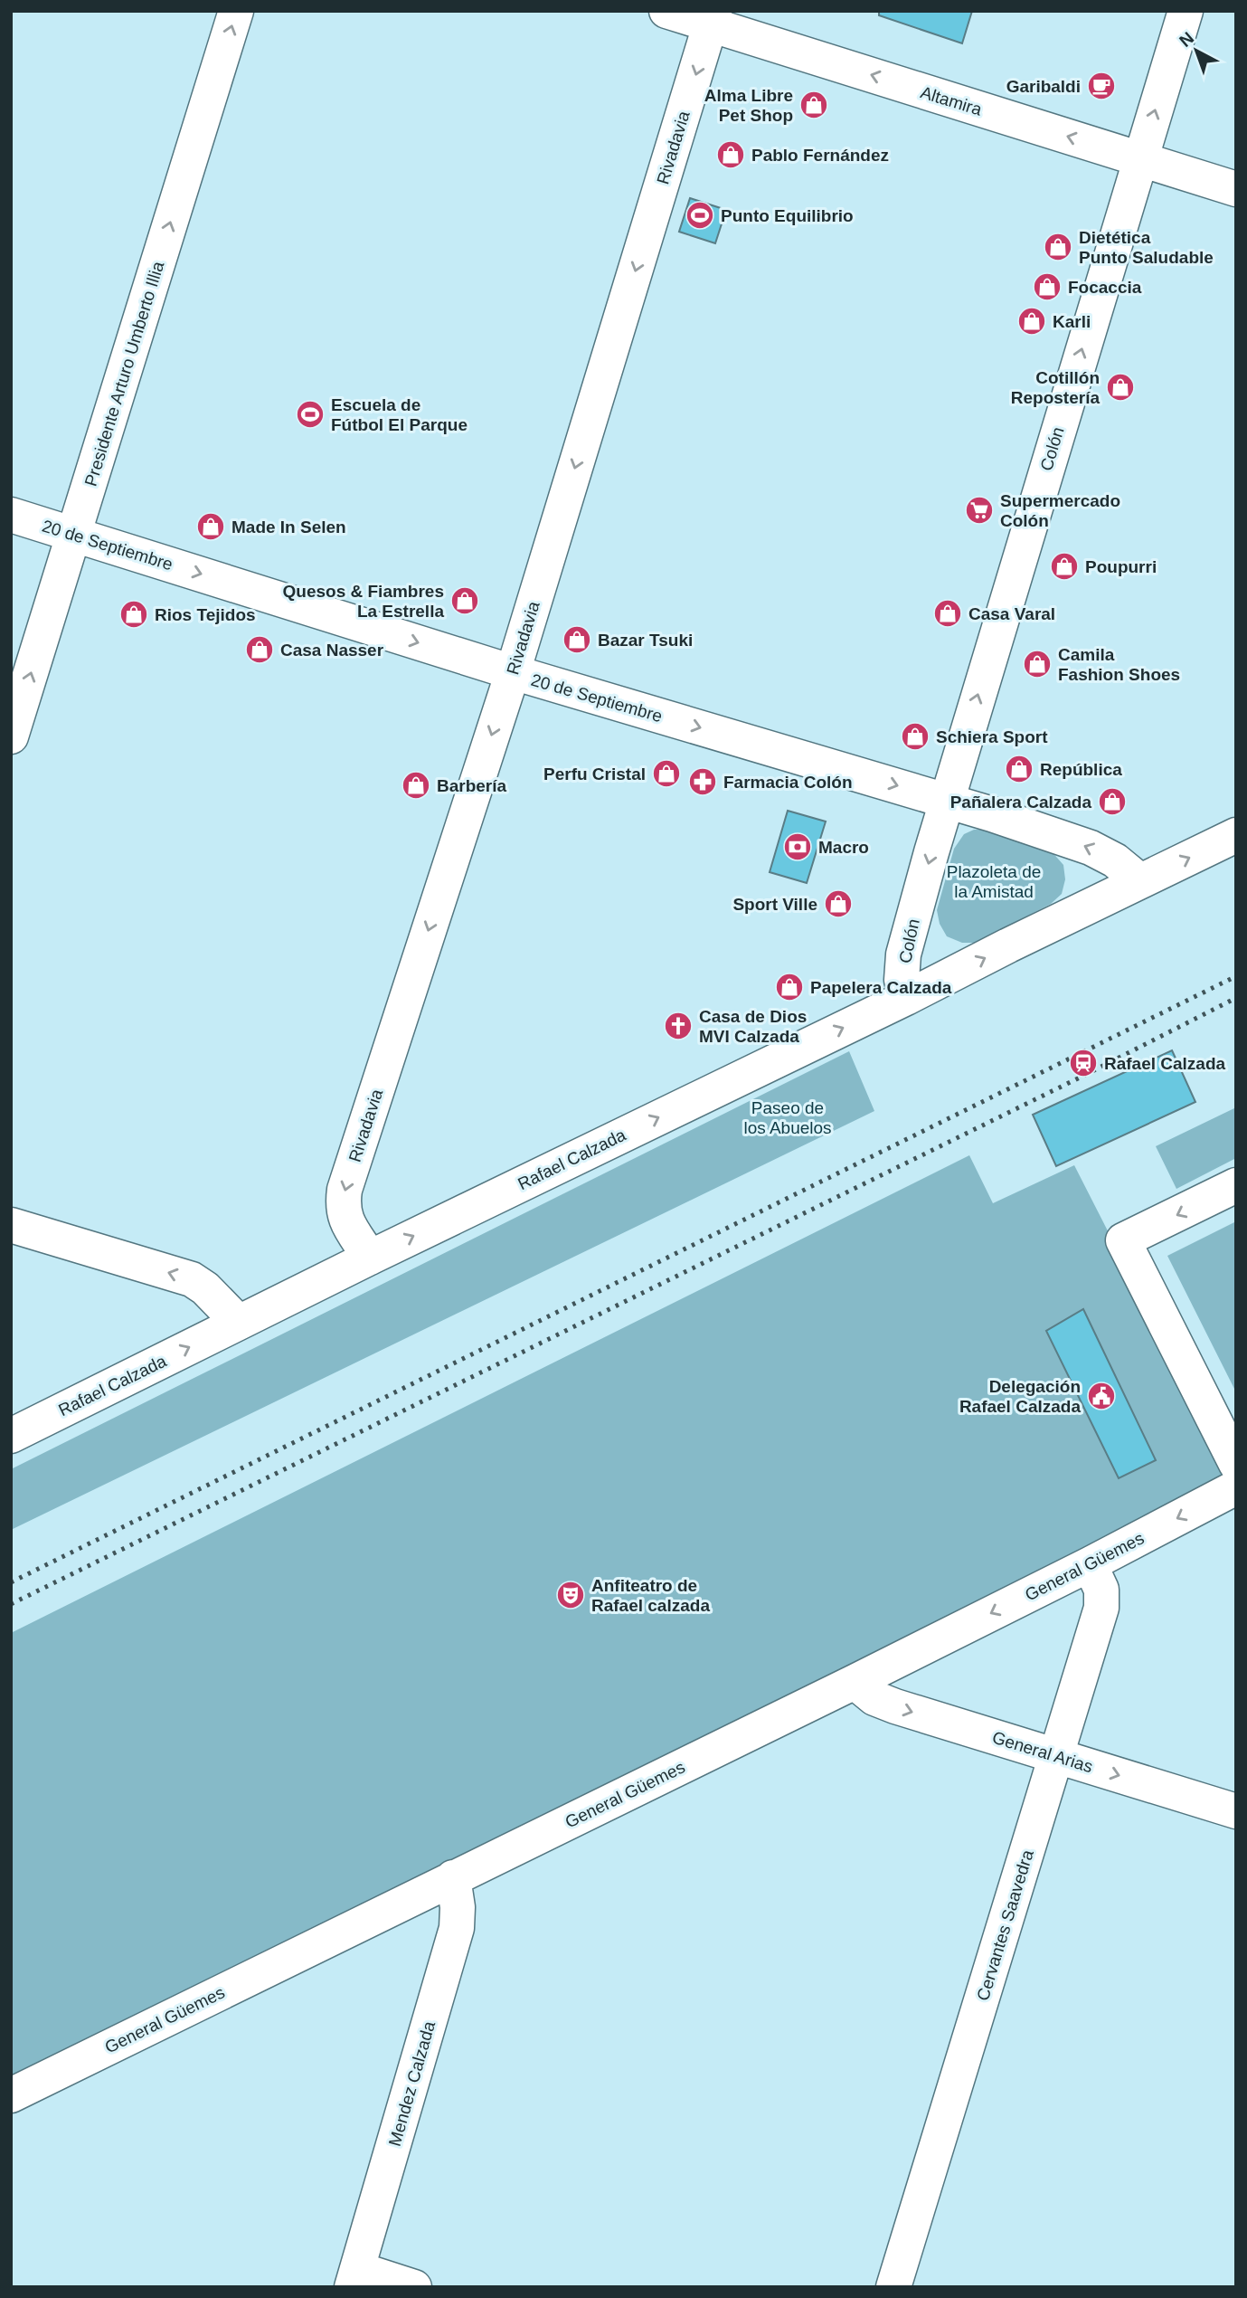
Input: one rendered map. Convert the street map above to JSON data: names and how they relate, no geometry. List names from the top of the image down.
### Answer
{
  "streets": {
    "street": [
      "Altamira",
      "Rivadavia",
      "Presidente Arturo Umberto Illia",
      "Colón",
      "20 de Septiembre",
      "Rafael Calzada",
      "General Güemes",
      "General Arias",
      "Cervantes Saavedra",
      "Mendez Calzada"
    ]
  },
  "crossings": [
    ["Altamira", "Rivadavia"],
    ["Altamira", "Colón"],
    ["Rivadavia", "20 de Septiembre"],
    ["Rivadavia", "Rafael Calzada"],
    ["Presidente Arturo Umberto Illia", "20 de Septiembre"],
    ["Colón", "20 de Septiembre"],
    ["Colón", "Rafael Calzada"],
    ["20 de Septiembre", "Rafael Calzada"],
    ["General Güemes", "General Arias"],
    ["General Güemes", "Cervantes Saavedra"],
    ["General Güemes", "Mendez Calzada"],
    ["General Arias", "Cervantes Saavedra"]
  ],
  "one_way": [
    "Altamira",
    "Rivadavia",
    "Presidente Arturo Umberto Illia",
    "Rafael Calzada",
    "General Arias"
  ],
  "parks": ["Plazoleta de la Amistad", "Paseo de los Abuelos"],
  "places": {
    "cafe": ["Garibaldi"],
    "shop": [
      "Alma Libre Pet Shop",
      "Pablo Fernández",
      "Dietética Punto Saludable",
      "Focaccia",
      "Karli",
      "Cotillón Repostería",
      "Made In Selen",
      "Poupurri",
      "Quesos & Fiambres La Estrella",
      "Casa Varal",
      "Rios Tejidos",
      "Bazar Tsuki",
      "Casa Nasser",
      "Camila Fashion Shoes",
      "Schiera Sport",
      "República",
      "Perfu Cristal",
      "Barbería",
      "Pañalera Calzada",
      "Sport Ville",
      "Papelera Calzada"
    ],
    "sports": ["Punto Equilibrio", "Escuela de Fútbol El Parque"],
    "supermarket": ["Supermercado Colón"],
    "pharmacy": ["Farmacia Colón"],
    "bank": ["Macro"],
    "church": ["Casa de Dios MVI Calzada"],
    "station": ["Rafael Calzada"],
    "public building": ["Delegación Rafael Calzada"],
    "theatre": ["Anfiteatro de Rafael calzada"]
  },
  "north": "top left"
}
